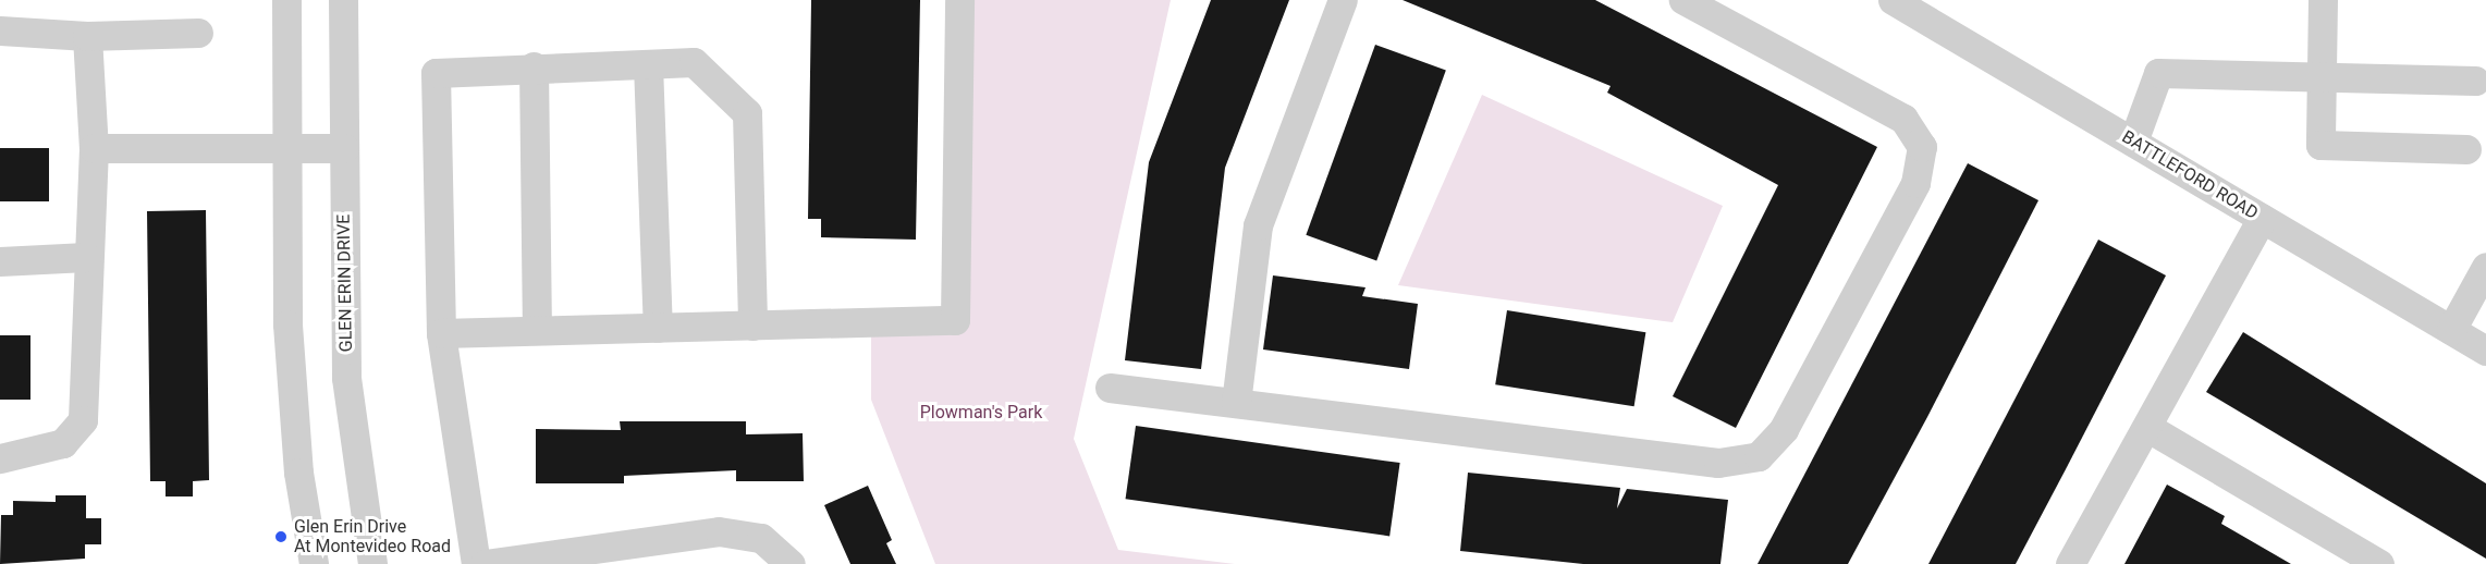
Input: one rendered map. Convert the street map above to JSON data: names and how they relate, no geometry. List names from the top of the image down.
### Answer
{
  "streets": {
    "street": ["BATTLEFORD ROAD", "GLEN ERIN DRIVE"]
  },
  "parks": ["Plowman's Park"],
  "places": ["Glen Erin Drive At Montevideo Road"]
}
